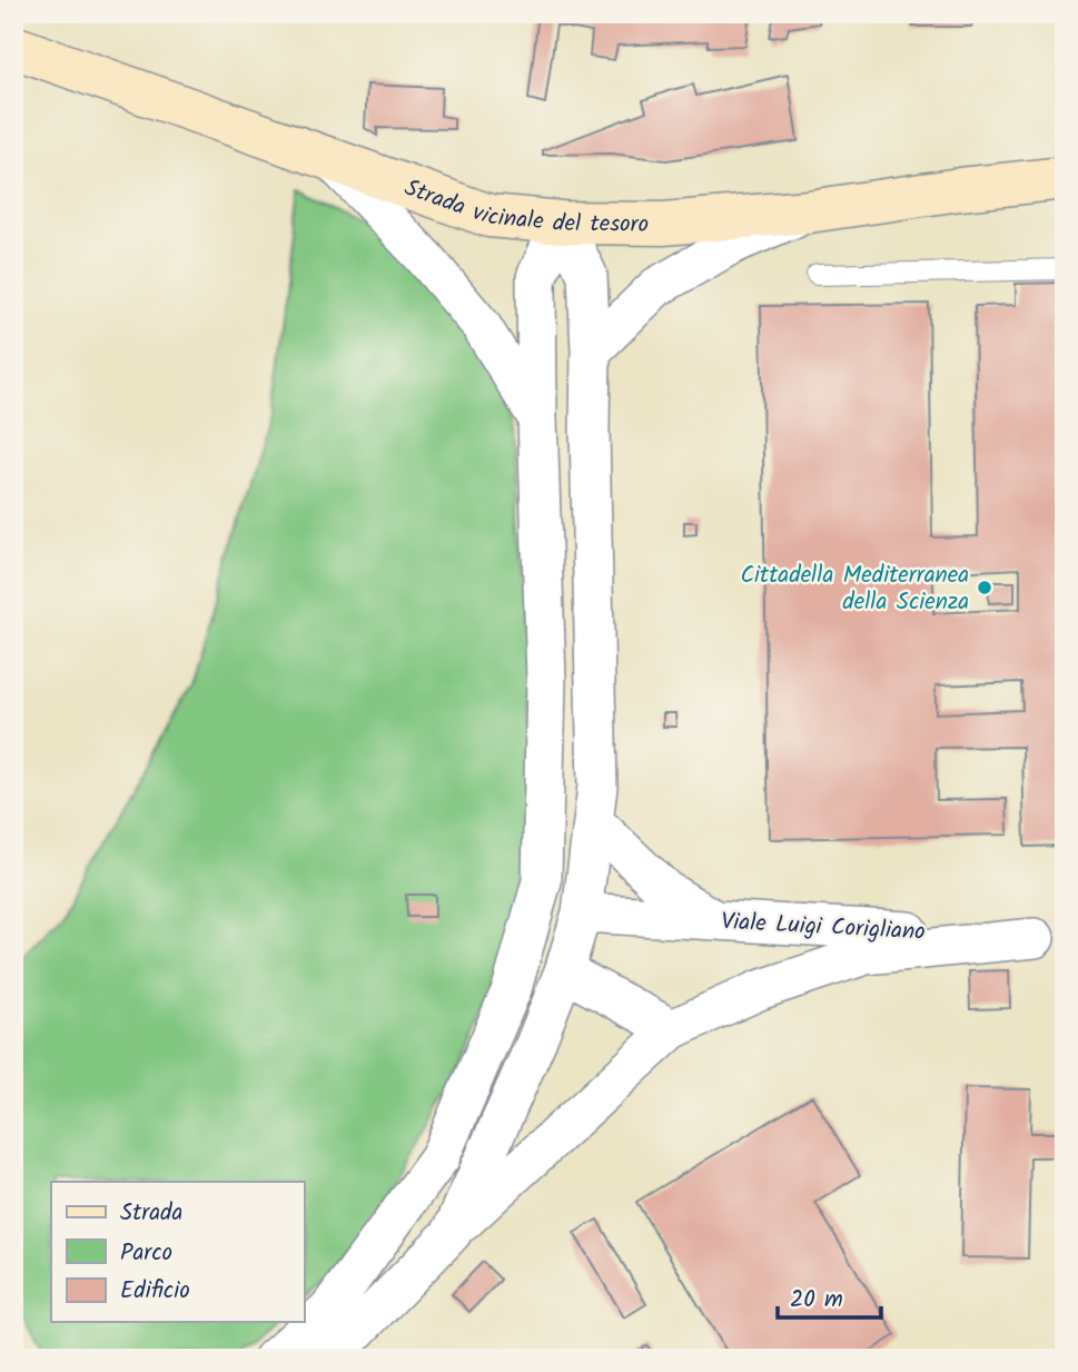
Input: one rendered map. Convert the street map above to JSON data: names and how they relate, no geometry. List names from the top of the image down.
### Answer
{
  "streets": {
    "main road": ["Strada vicinale del tesoro"],
    "street": ["Viale Luigi Corigliano"]
  },
  "places": ["Cittadella Mediterranea della Scienza"],
  "legend": ["Strada", "Parco", "Edificio"],
  "scale_bar": "20 m"
}
